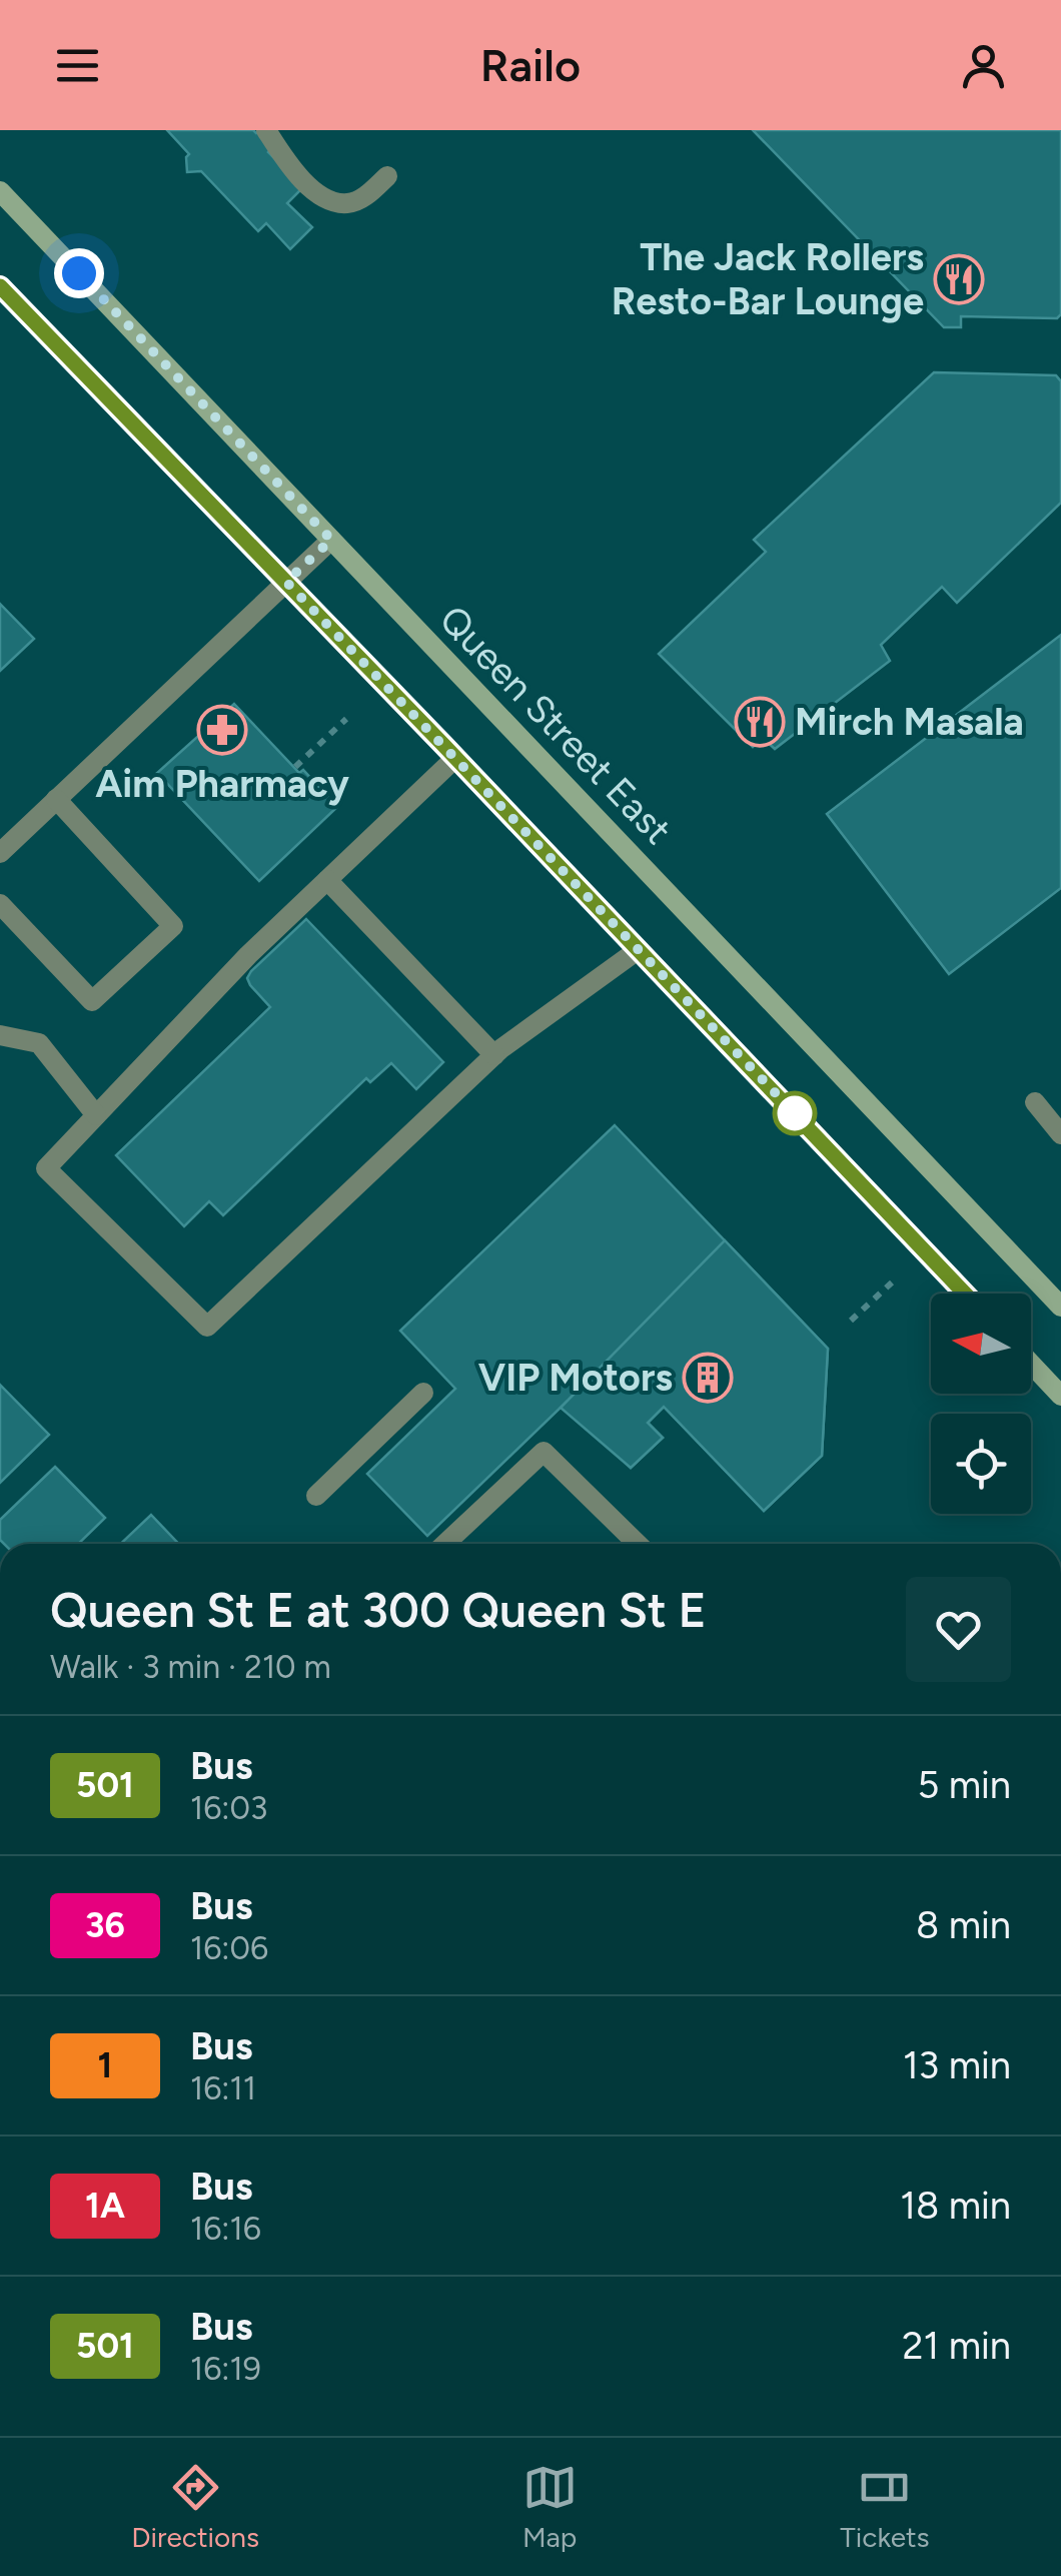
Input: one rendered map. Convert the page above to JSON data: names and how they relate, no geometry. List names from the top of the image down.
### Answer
{
  "streets": {
    "main road": ["Queen Street East"]
  },
  "places": {
    "restaurant": ["The Jack Rollers Resto-Bar Lounge", "Mirch Masala"],
    "pharmacy": ["Aim Pharmacy"],
    "building": ["VIP Motors"]
  },
  "lines": ["bus line 501"],
  "north": "left",
  "page": {
    "header": "Railo",
    "heading": ["Queen St E at 300 Queen St E", "Walk · 3 min · 210 m"],
    "list": [
      {
        "mark": "501",
        "name": "Bus",
        "note": "16:03",
        "value": "5 min"
      },
      {
        "mark": "36",
        "name": "Bus",
        "note": "16:06",
        "value": "8 min"
      },
      {
        "mark": "1",
        "name": "Bus",
        "note": "16:11",
        "value": "13 min"
      },
      {
        "mark": "1A",
        "name": "Bus",
        "note": "16:16",
        "value": "18 min"
      },
      {
        "mark": "501",
        "name": "Bus",
        "note": "16:19",
        "value": "21 min"
      }
    ],
    "tabs": ["Directions", "Map", "Tickets"]
  }
}
